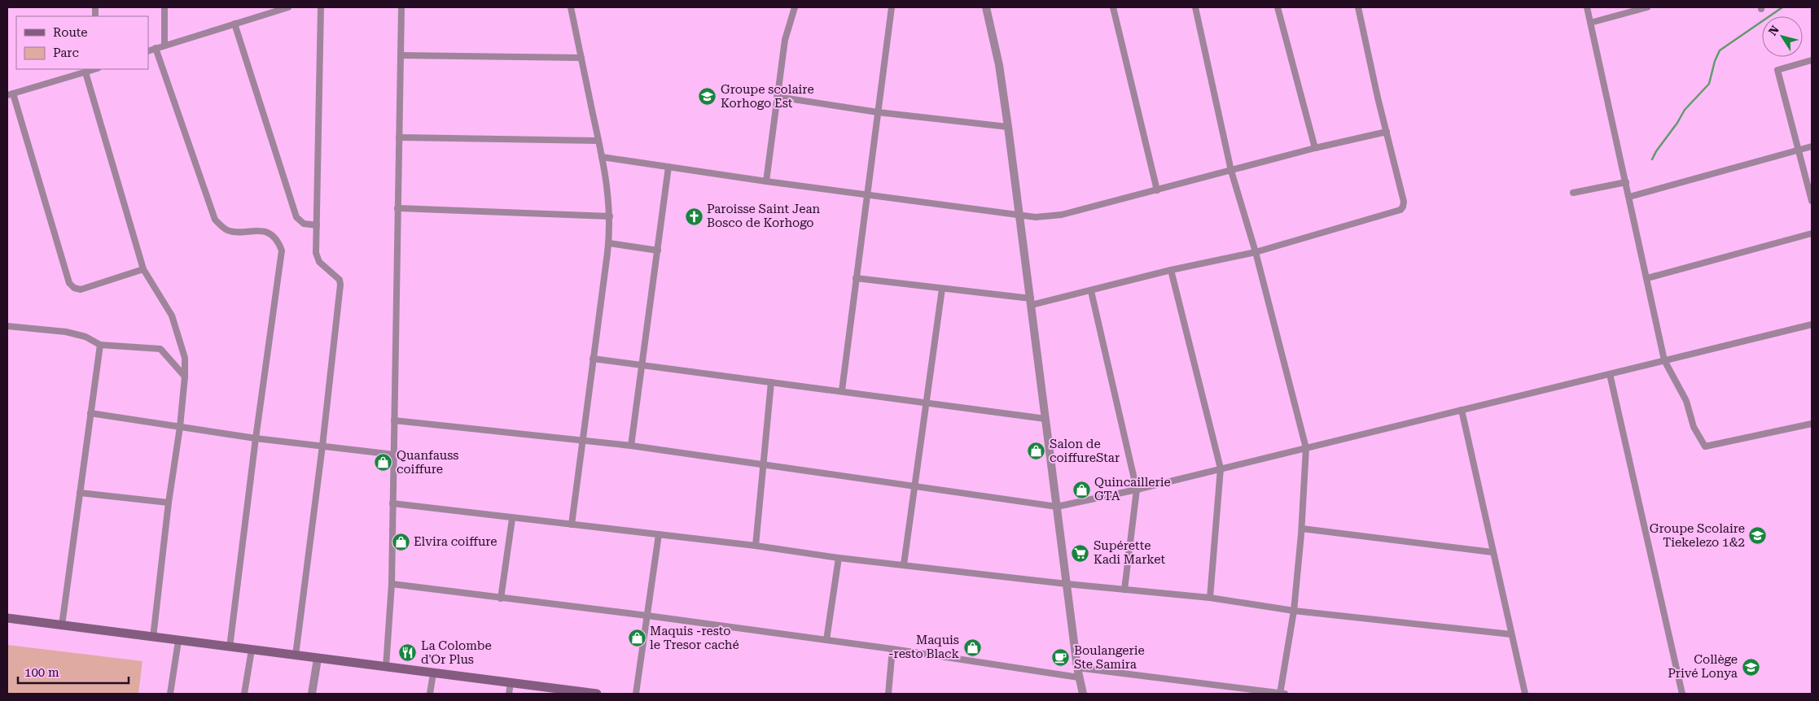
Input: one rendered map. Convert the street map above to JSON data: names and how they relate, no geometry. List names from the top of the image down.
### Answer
{
  "places": {
    "school or university": ["Groupe scolaire Korhogo Est", "Groupe Scolaire Tiekelezo 1&2", "Collège Privé Lonya"],
    "church": ["Paroisse Saint Jean Bosco de Korhogo"],
    "shop": [
      "Salon de coiffureStar",
      "Quanfauss coiffure",
      "Quincaillerie GTA",
      "Elvira coiffure",
      "Maquis -resto le Tresor caché",
      "Maquis -resto Black"
    ],
    "supermarket": ["Supérette Kadi Market"],
    "restaurant": ["La Colombe d'Or Plus"],
    "cafe": ["Boulangerie Ste Samira"]
  },
  "legend": ["Route", "Parc"],
  "scale_bar": "100 m",
  "north": "top left"
}
